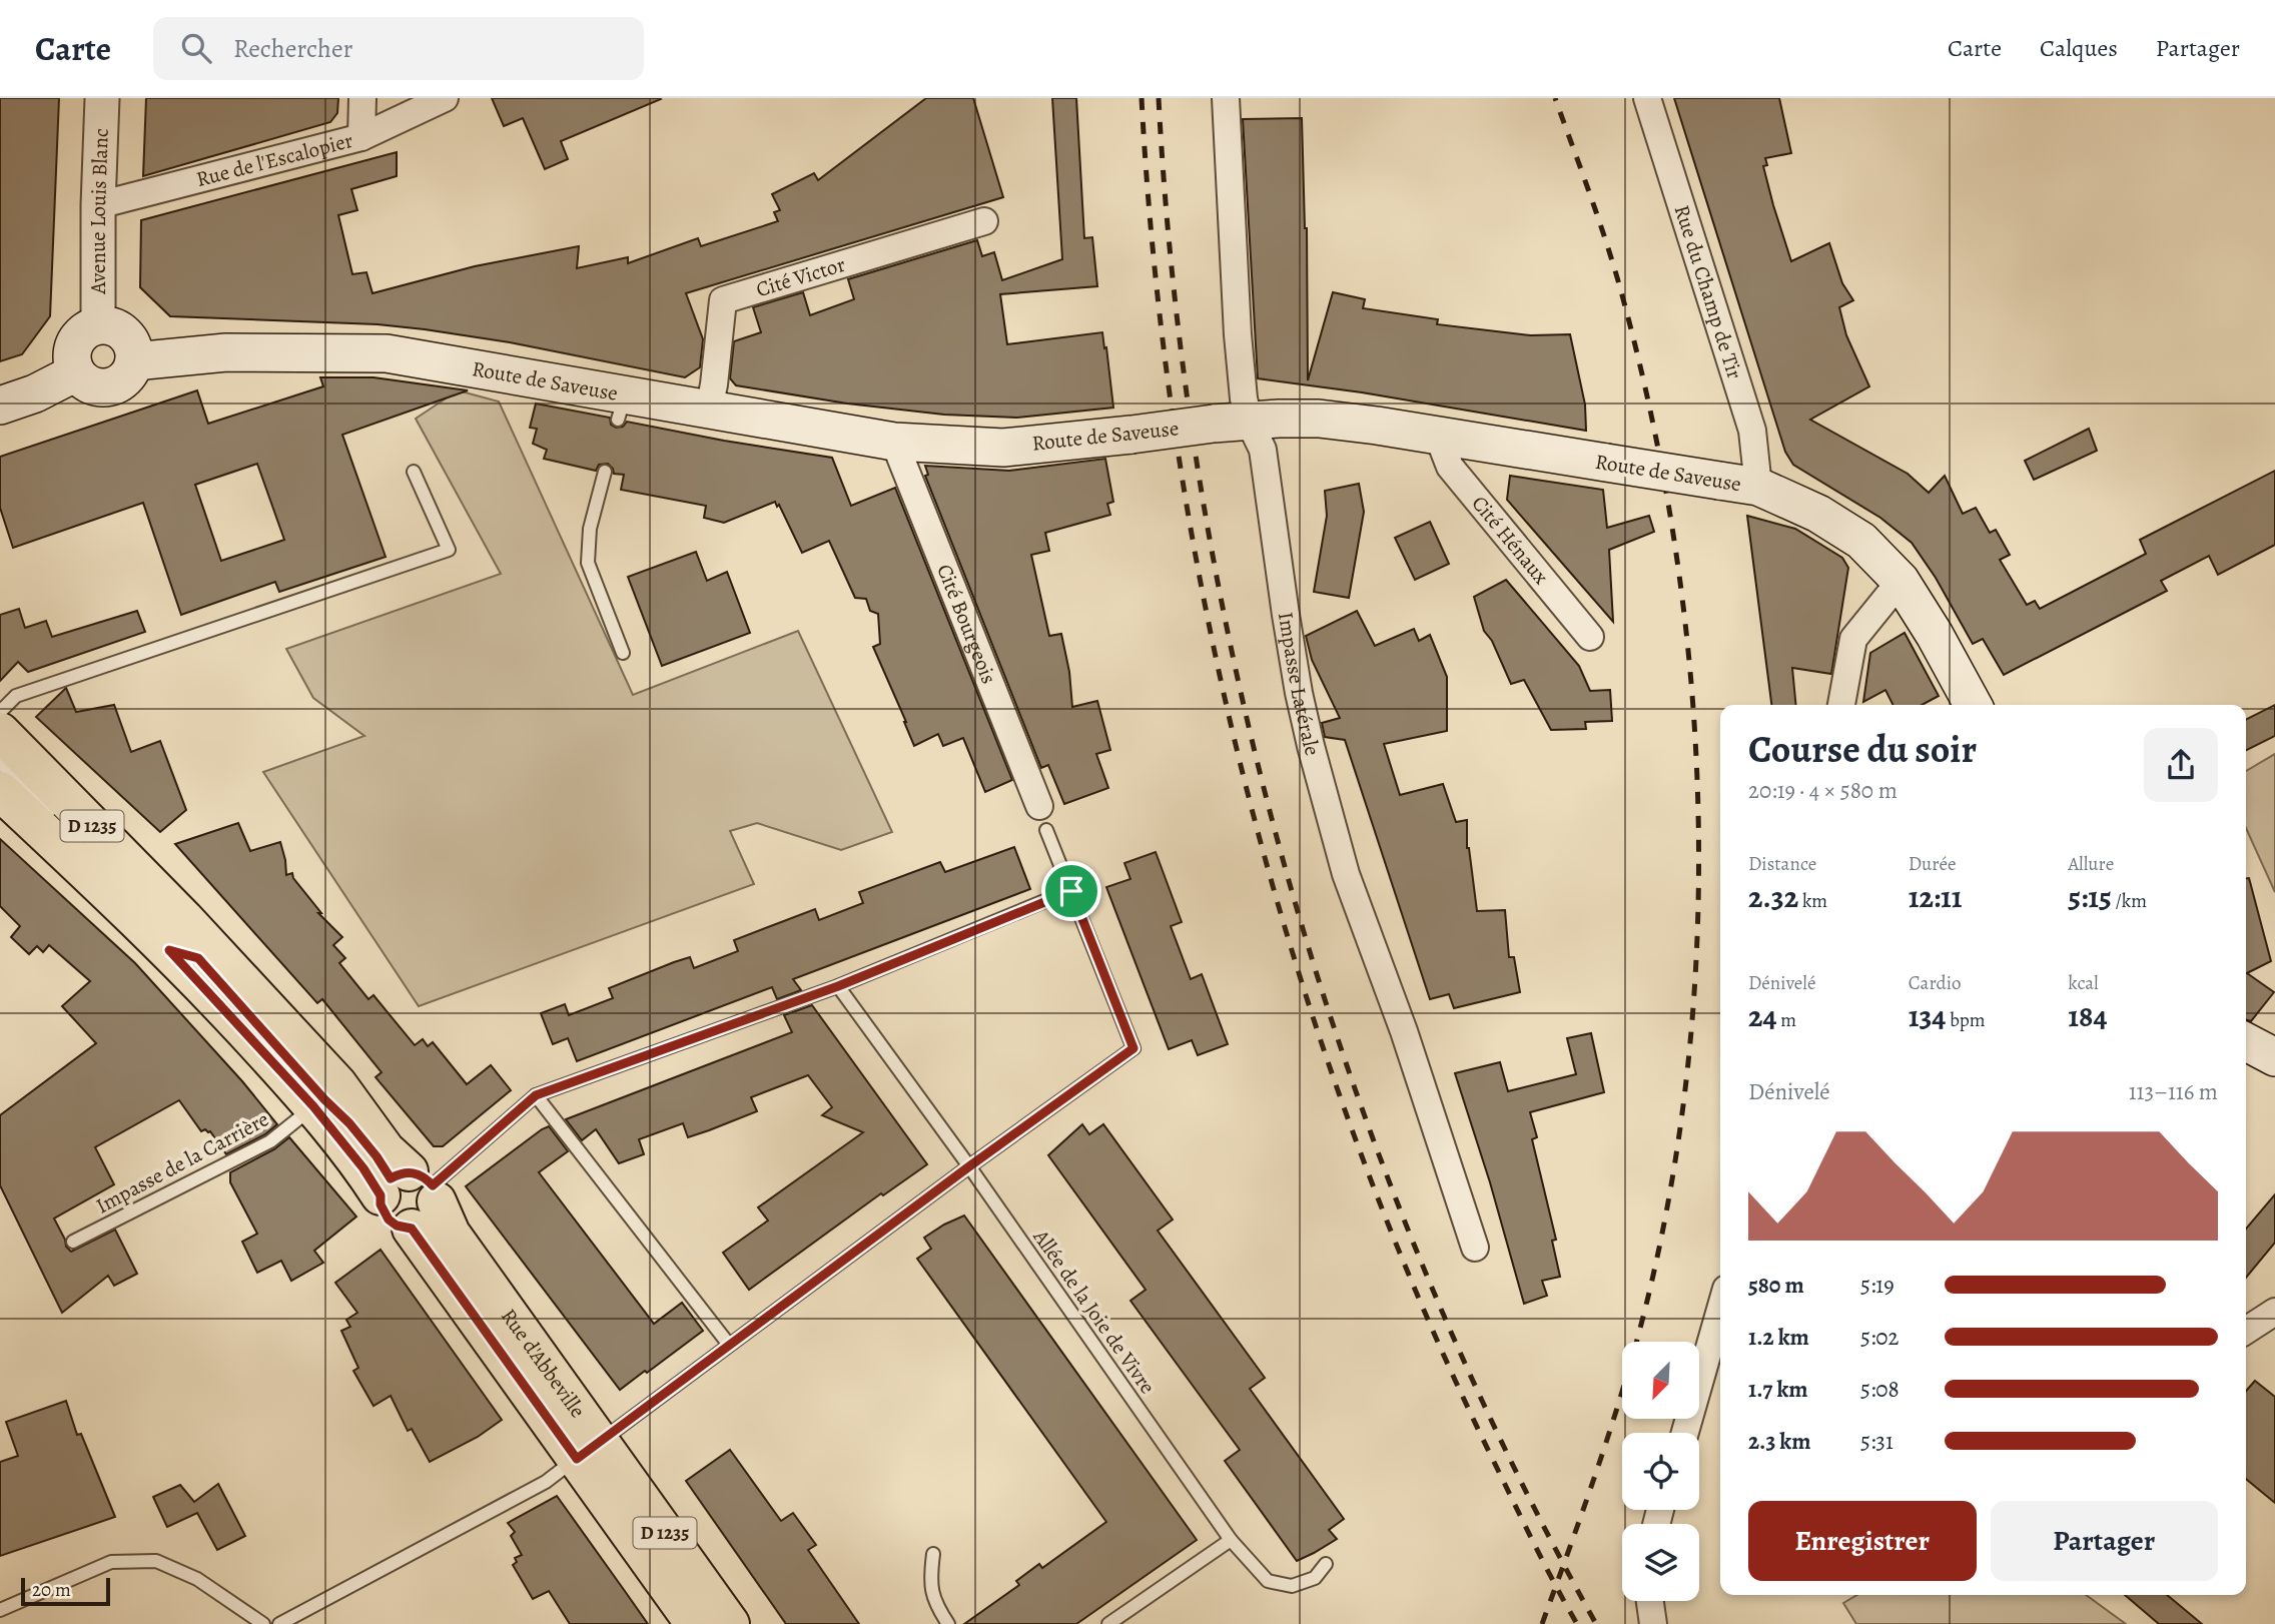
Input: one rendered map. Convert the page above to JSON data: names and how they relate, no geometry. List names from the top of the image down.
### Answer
{
  "streets": {
    "main road": ["Route de Saveuse", "D 1235", "Rue d'Abbeville"],
    "street": [
      "Rue de l'Escalopier",
      "Avenue Louis Blanc",
      "Cité Victor",
      "Rue du Champ de Tir",
      "Cité Hénaux",
      "Cité Bourgeois",
      "Impasse Latérale"
    ],
    "lane": ["Impasse de la Carrière", "Allée de la Joie de Vivre"]
  },
  "crossings": [
    ["Rue de l'Escalopier", "Avenue Louis Blanc"],
    ["Avenue Louis Blanc", "Route de Saveuse"],
    ["Cité Victor", "Route de Saveuse"],
    ["Rue du Champ de Tir", "Route de Saveuse"],
    ["Route de Saveuse", "Cité Hénaux"],
    ["Route de Saveuse", "Cité Bourgeois"],
    ["Route de Saveuse", "Impasse Latérale"],
    ["Impasse de la Carrière", "Rue d'Abbeville"]
  ],
  "scale_bar": "20 m",
  "north": "bottom left",
  "page": {
    "header": "Carte",
    "search": "Rechercher",
    "nav": ["Carte", "Calques", "Partager"],
    "heading": ["Course du soir", "20:19 · 4 × 580 m"],
    "stats": [
      ["Distance", "2.32 km"],
      ["Durée", "12:11"],
      ["Allure", "5:15 /km"],
      ["Dénivelé", "24 m"],
      ["Cardio", "134 bpm"],
      ["kcal", "184"]
    ],
    "chart": ["Dénivelé", "113–116 m"],
    "list": [
      {
        "name": "580 m",
        "note": "5:19"
      },
      {
        "name": "1.2 km",
        "note": "5:02"
      },
      {
        "name": "1.7 km",
        "note": "5:08"
      },
      {
        "name": "2.3 km",
        "note": "5:31"
      }
    ],
    "buttons": ["Enregistrer", "Partager"],
    "scale": "20 m"
  }
}
